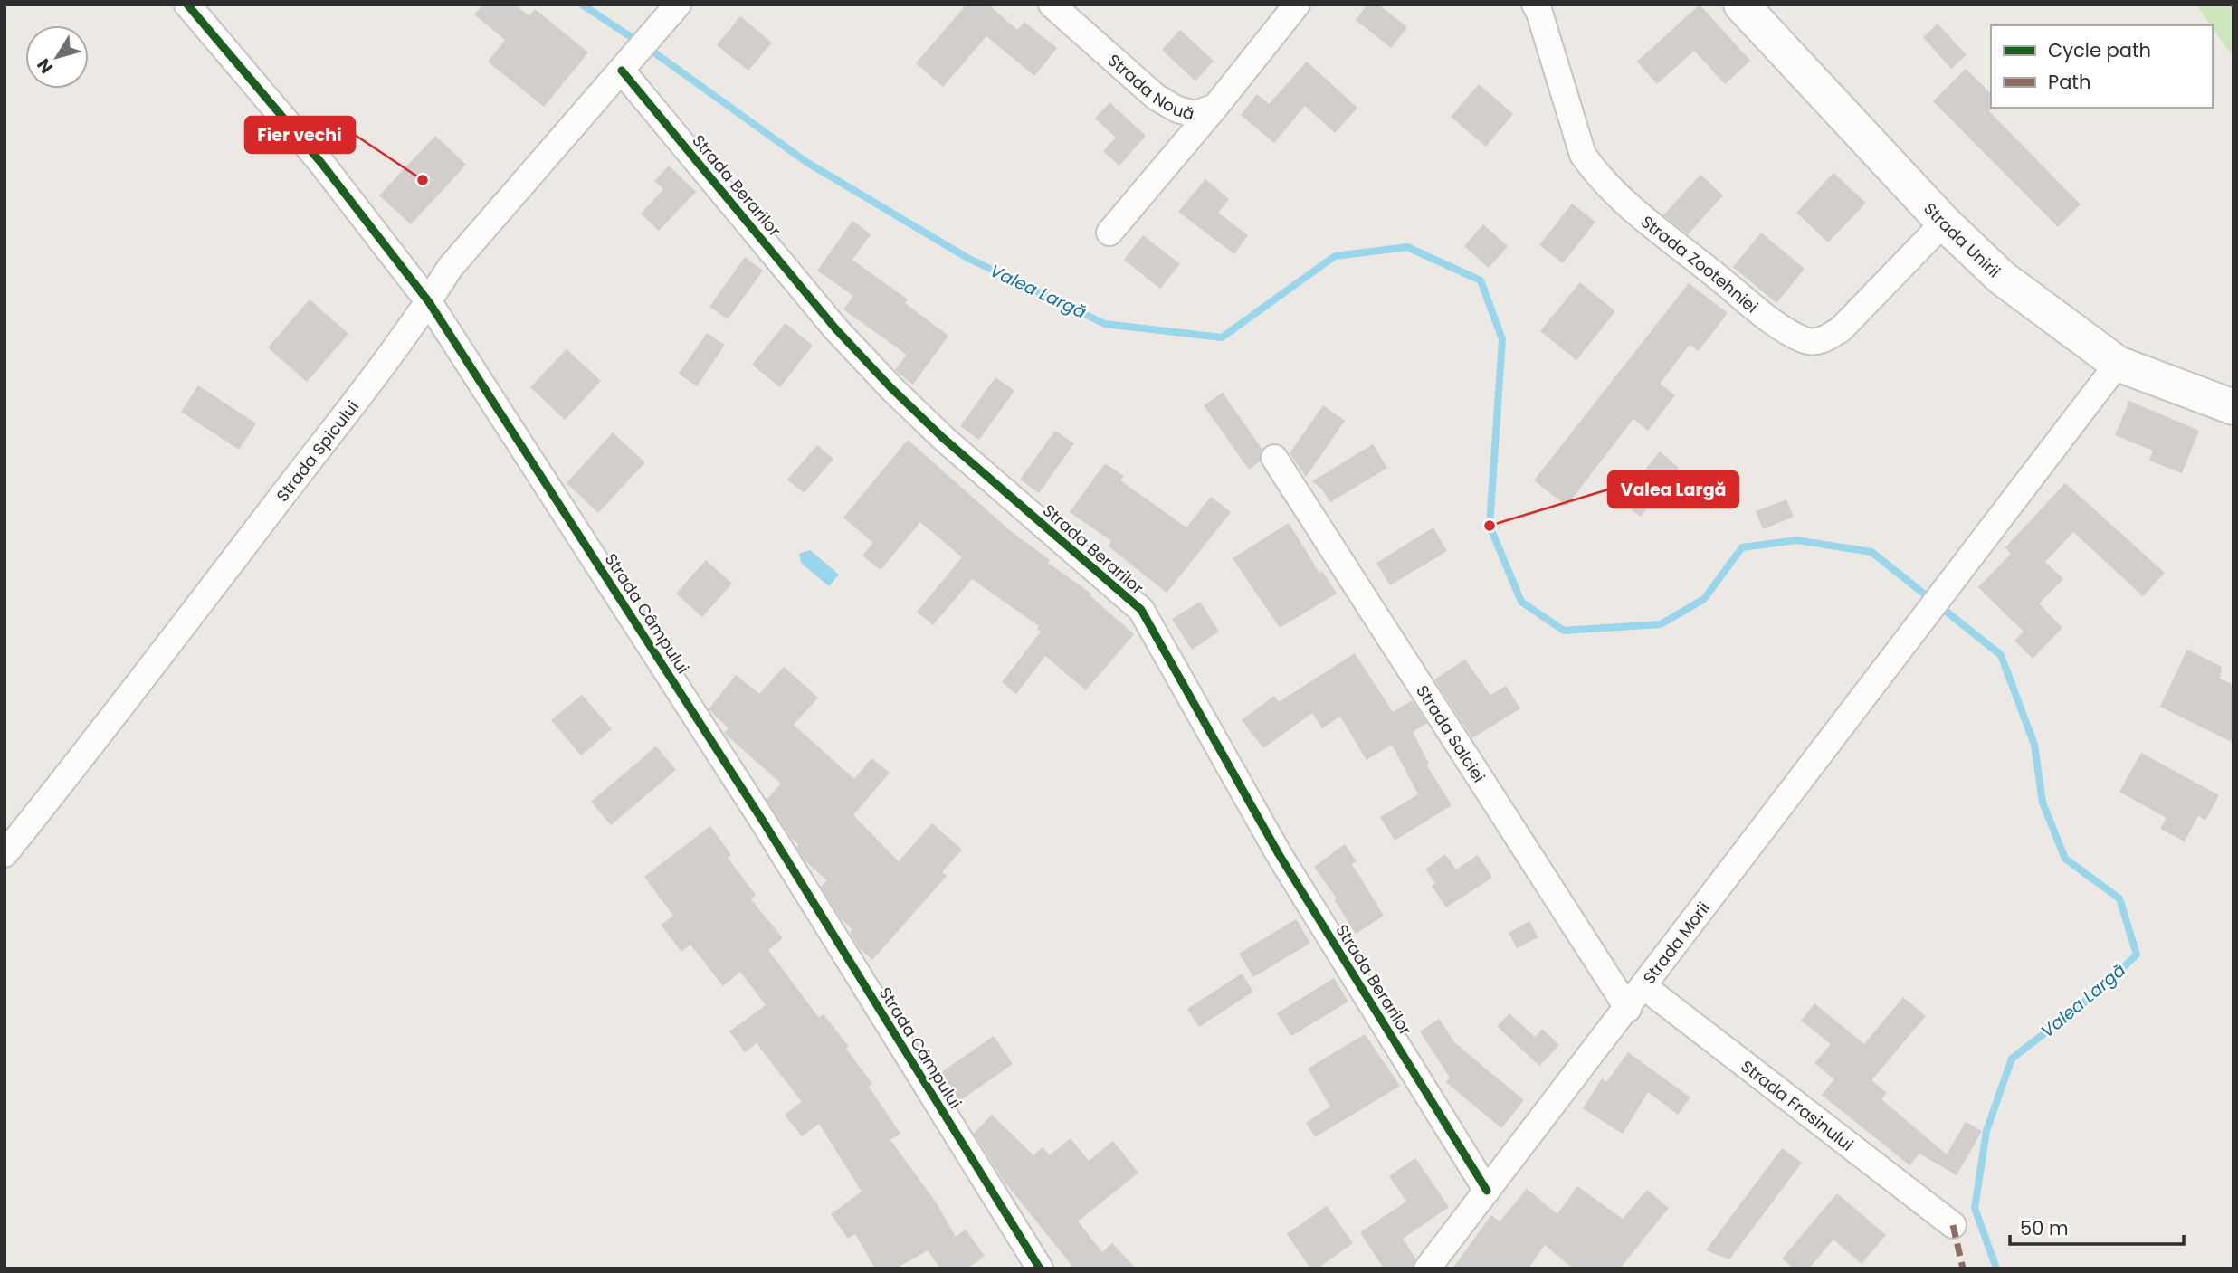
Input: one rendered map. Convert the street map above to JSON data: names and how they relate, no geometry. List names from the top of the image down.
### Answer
{
  "streets": {
    "main road": ["Strada Unirii"],
    "street": [
      "Strada Nouă",
      "Strada Berarilor",
      "Strada Zootehniei",
      "Strada Spicului",
      "Strada Câmpului",
      "Strada Salciei",
      "Strada Morii",
      "Strada Frasinului"
    ]
  },
  "crossings": [
    ["Strada Berarilor", "Strada Spicului"],
    ["Strada Berarilor", "Strada Morii"],
    ["Strada Unirii", "Strada Zootehniei"],
    ["Strada Unirii", "Strada Morii"],
    ["Strada Spicului", "Strada Câmpului"],
    ["Strada Salciei", "Strada Morii"],
    ["Strada Morii", "Strada Frasinului"]
  ],
  "water": ["Valea Largă"],
  "places": ["Fier vechi", "Valea Largă"],
  "legend": ["Cycle path", "Path"],
  "scale_bar": "50 m",
  "north": "bottom left"
}
